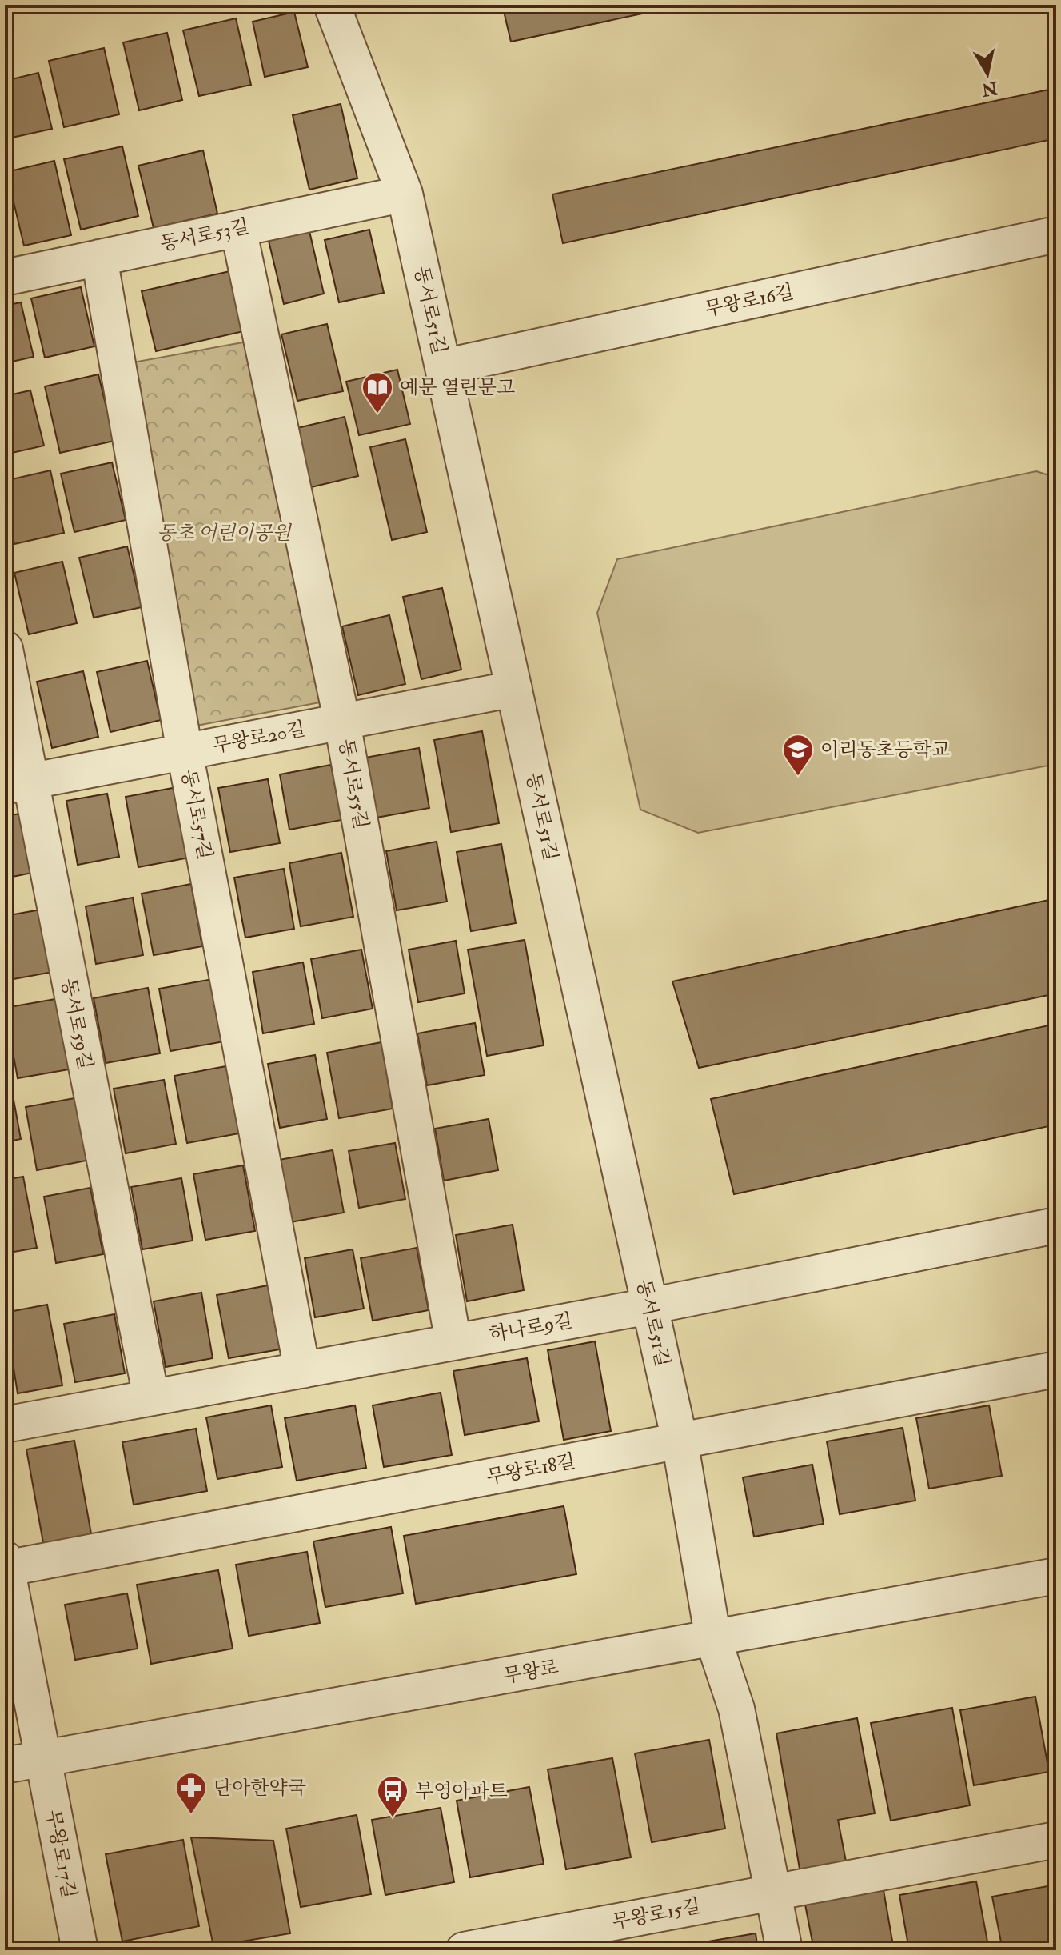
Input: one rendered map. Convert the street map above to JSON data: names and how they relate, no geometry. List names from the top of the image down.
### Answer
{
  "streets": {
    "street": [
      "동서로53길",
      "무왕로16길",
      "동서로51길",
      "무왕로20길",
      "동서로55길",
      "동서로57길",
      "동서로59길",
      "하나로9길",
      "무왕로18길",
      "무왕로",
      "무왕로17길",
      "무왕로15길"
    ]
  },
  "crossings": [
    ["동서로53길", "동서로51길"],
    ["동서로53길", "동서로55길"],
    ["동서로53길", "동서로57길"],
    ["무왕로16길", "동서로51길"],
    ["동서로51길", "무왕로20길"],
    ["동서로51길", "하나로9길"],
    ["동서로51길", "무왕로18길"],
    ["동서로51길", "무왕로"],
    ["무왕로20길", "동서로55길"],
    ["무왕로20길", "동서로57길"],
    ["무왕로20길", "동서로59길"],
    ["동서로55길", "하나로9길"],
    ["동서로57길", "하나로9길"],
    ["동서로59길", "하나로9길"],
    ["무왕로", "무왕로17길"]
  ],
  "parks": ["동초 어린이공원"],
  "places": {
    "library": ["예문 열린문고"],
    "school or university": ["이리동초등학교"],
    "pharmacy": ["단아한약국"],
    "bus stop": ["부영아파트"]
  },
  "north": "bottom"
}
